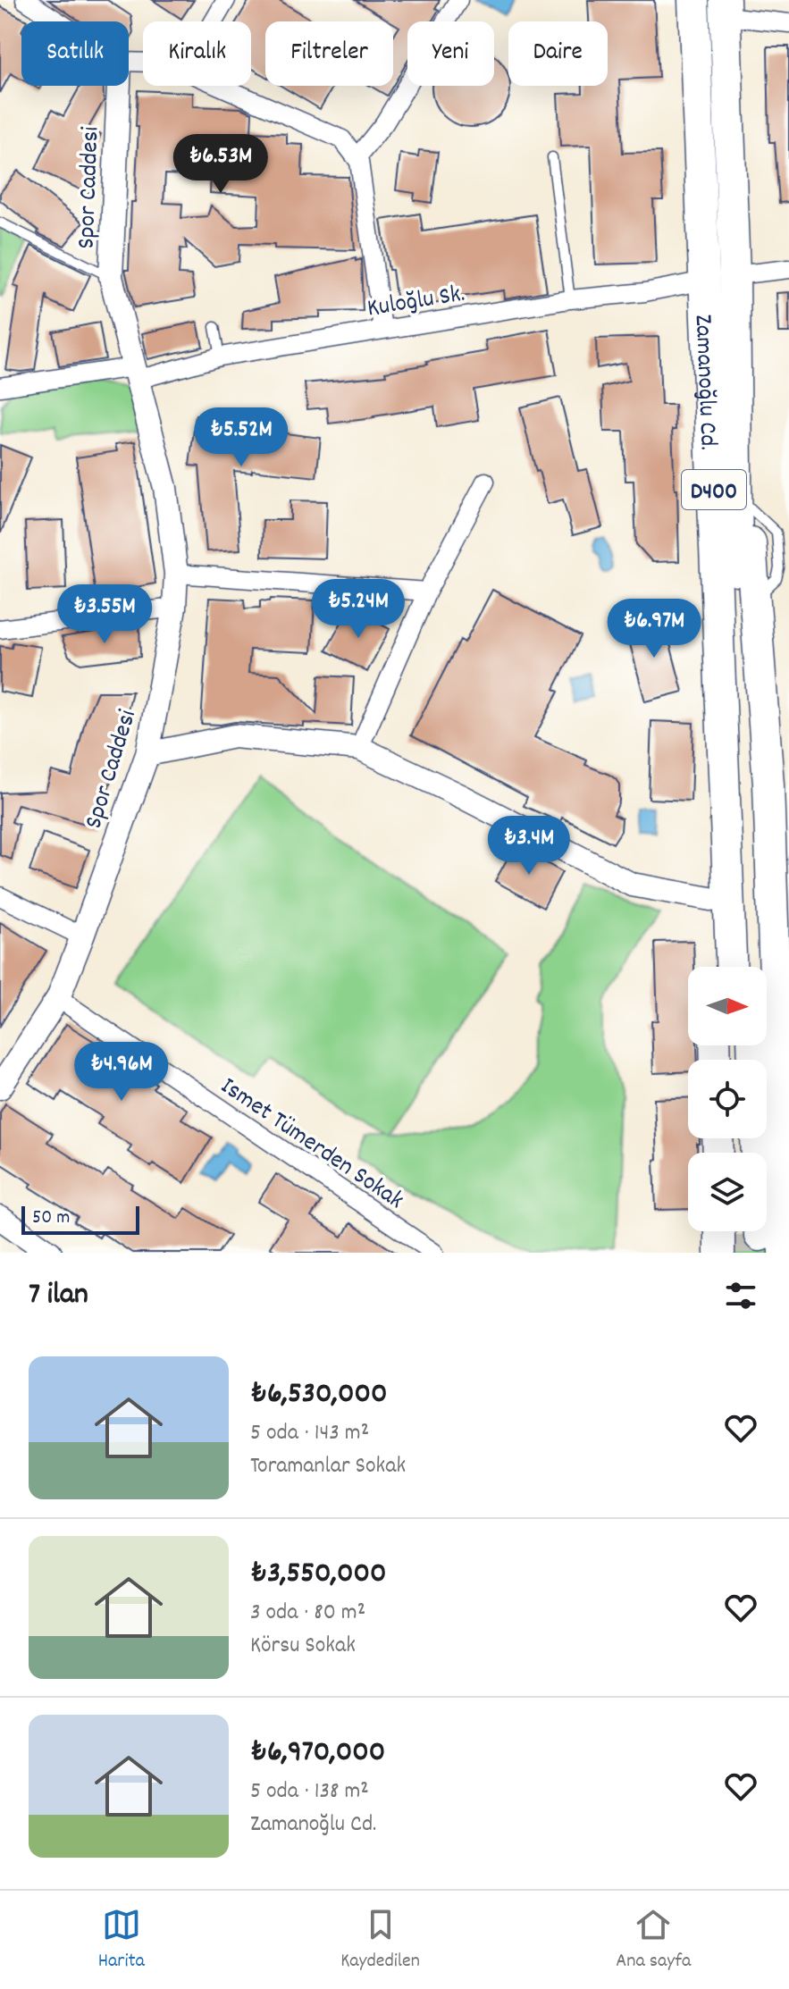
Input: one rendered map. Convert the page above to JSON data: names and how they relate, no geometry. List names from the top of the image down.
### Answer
{
  "streets": {
    "highway": ["Zamanoğlu Cd.", "D400"],
    "street": ["Spor Caddesi", "Kuloğlu Sk.", "Ismet Tümerden Sokak"]
  },
  "crossings": [
    ["Spor Caddesi", "Kuloğlu Sk."],
    ["Spor Caddesi", "Ismet Tümerden Sokak"],
    ["Kuloğlu Sk.", "Zamanoğlu Cd."]
  ],
  "scale_bar": "50 m",
  "north": "right",
  "page": {
    "chip": [
      "Satılık",
      "Kiralık",
      "Filtreler",
      "Yeni",
      "Daire"
    ],
    "price": [
      "₺6.53M",
      "₺5.52M",
      "₺5.24M",
      "₺3.55M",
      "₺6.97M",
      "₺3.4M",
      "₺4.96M"
    ],
    "scale": "50 m",
    "heading": "7 ilan",
    "list": [
      {
        "name": "₺6,530,000",
        "note": "5 oda · 143 m² · Toramanlar Sokak"
      },
      {
        "name": "₺3,550,000",
        "note": "3 oda · 80 m² · Körsu Sokak"
      },
      {
        "name": "₺6,970,000",
        "note": "5 oda · 138 m² · Zamanoğlu Cd."
      }
    ],
    "tabs": ["Harita", "Kaydedilen", "Ana sayfa"]
  }
}
